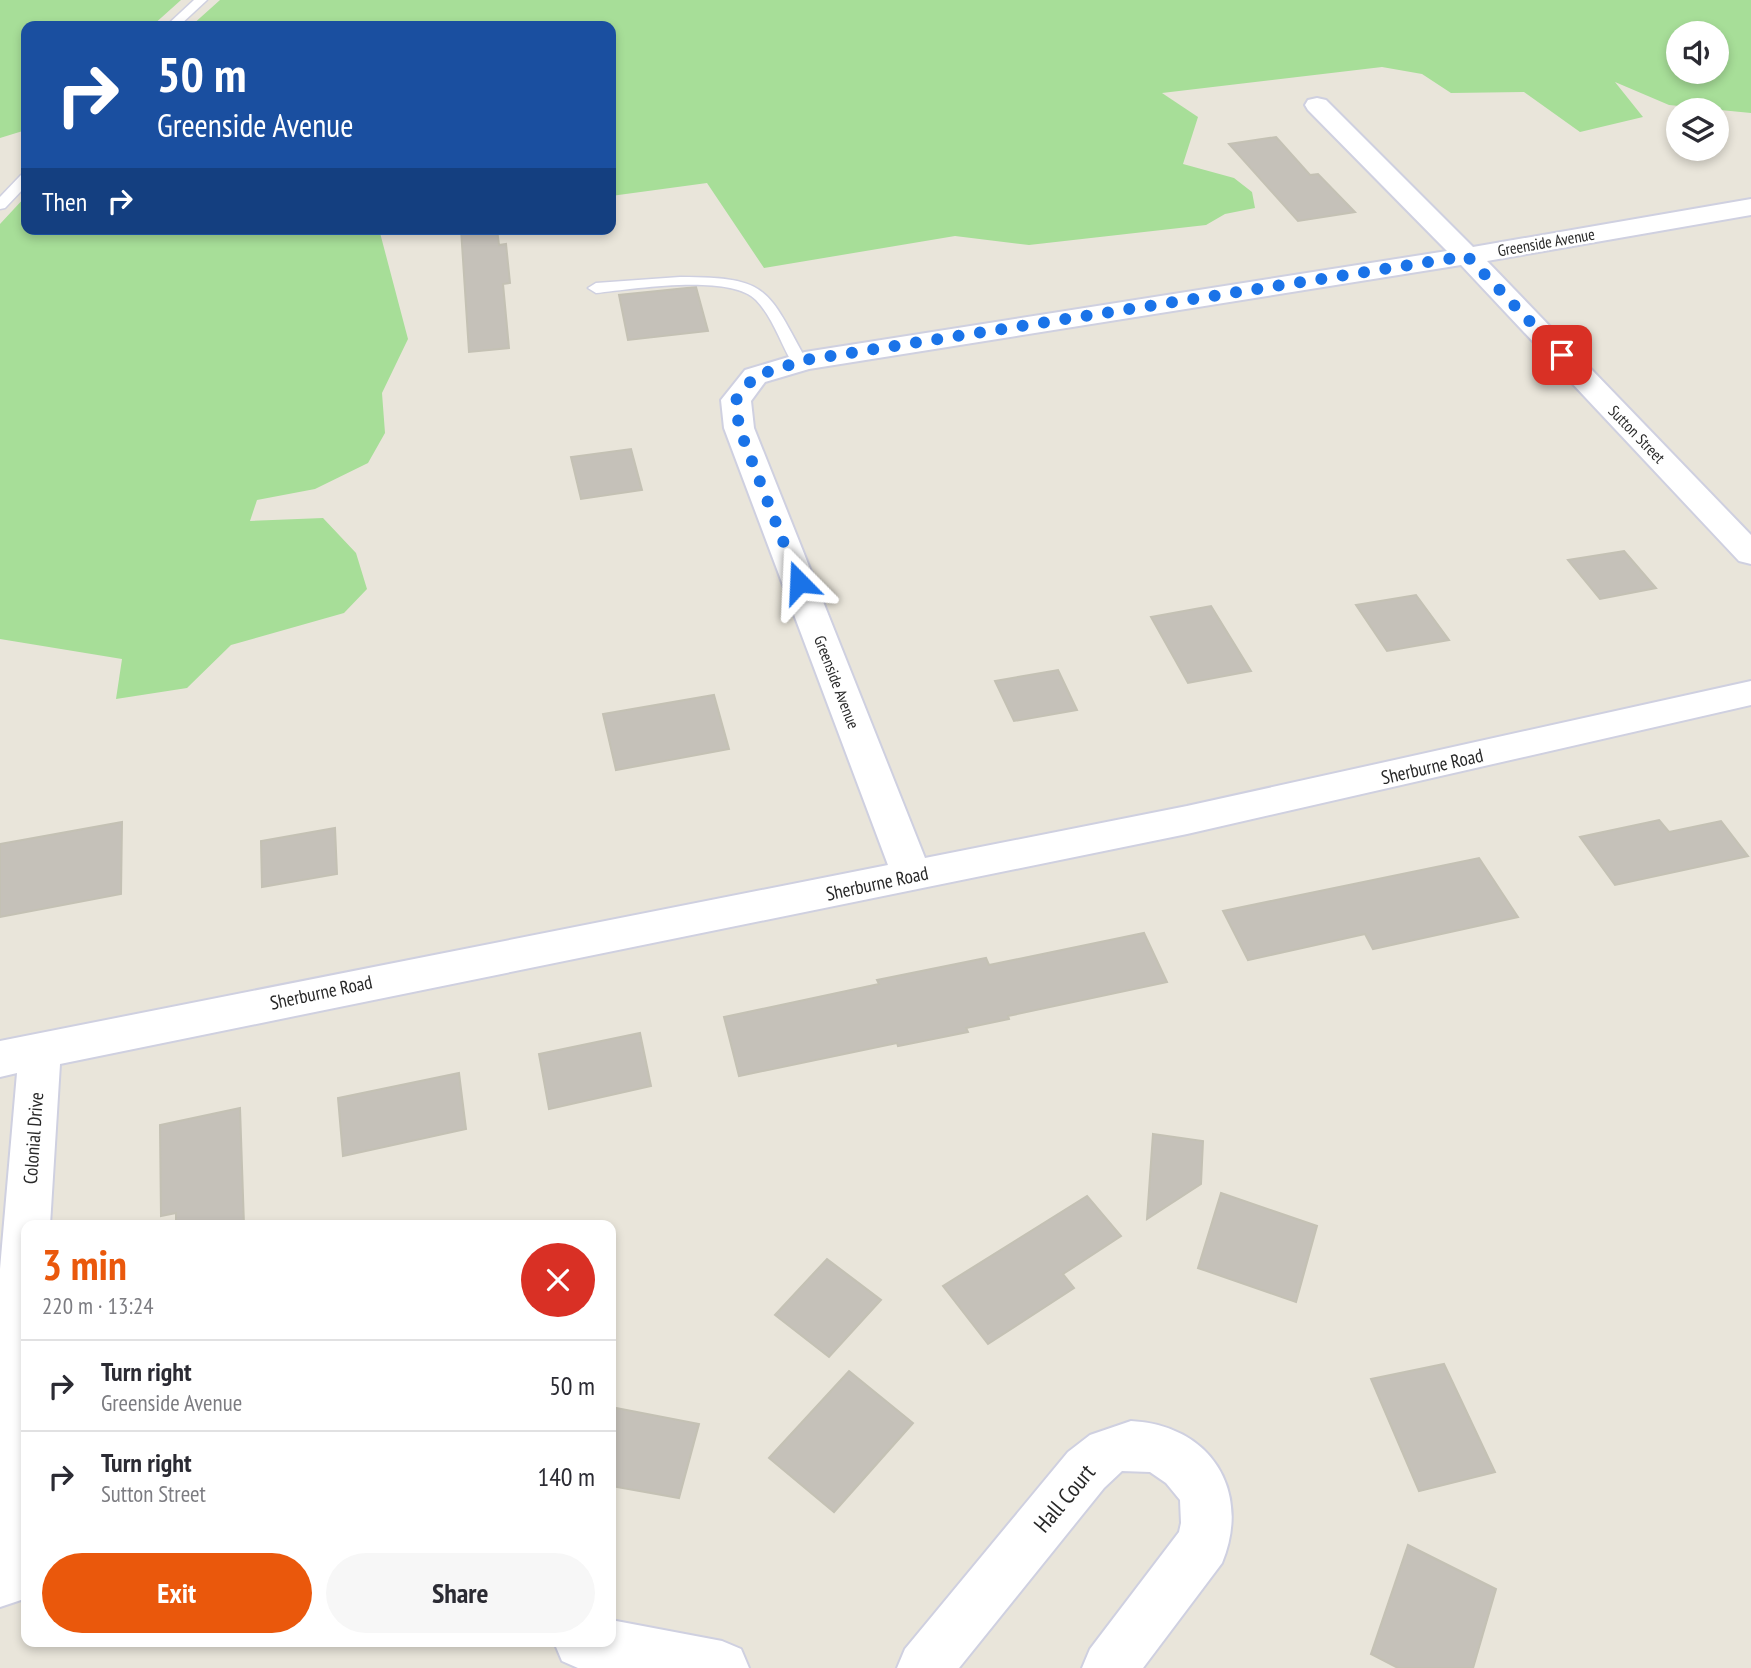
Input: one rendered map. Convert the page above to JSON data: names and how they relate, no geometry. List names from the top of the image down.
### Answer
{
  "streets": {
    "street": [
      "Greenside Avenue",
      "Sutton Street",
      "Sherburne Road",
      "Colonial Drive",
      "Hall Court"
    ]
  },
  "crossings": [
    ["Greenside Avenue", "Sutton Street"],
    ["Greenside Avenue", "Sherburne Road"],
    ["Sherburne Road", "Colonial Drive"]
  ],
  "page": {
    "turn": ["50 m", "Greenside Avenue"],
    "then": "Then",
    "heading": ["3 min", "220 m · 13:24"],
    "list": [
      {
        "name": "Turn right",
        "note": "Greenside Avenue",
        "value": "50 m"
      },
      {
        "name": "Turn right",
        "note": "Sutton Street",
        "value": "140 m"
      }
    ],
    "buttons": ["Exit", "Share"]
  }
}
